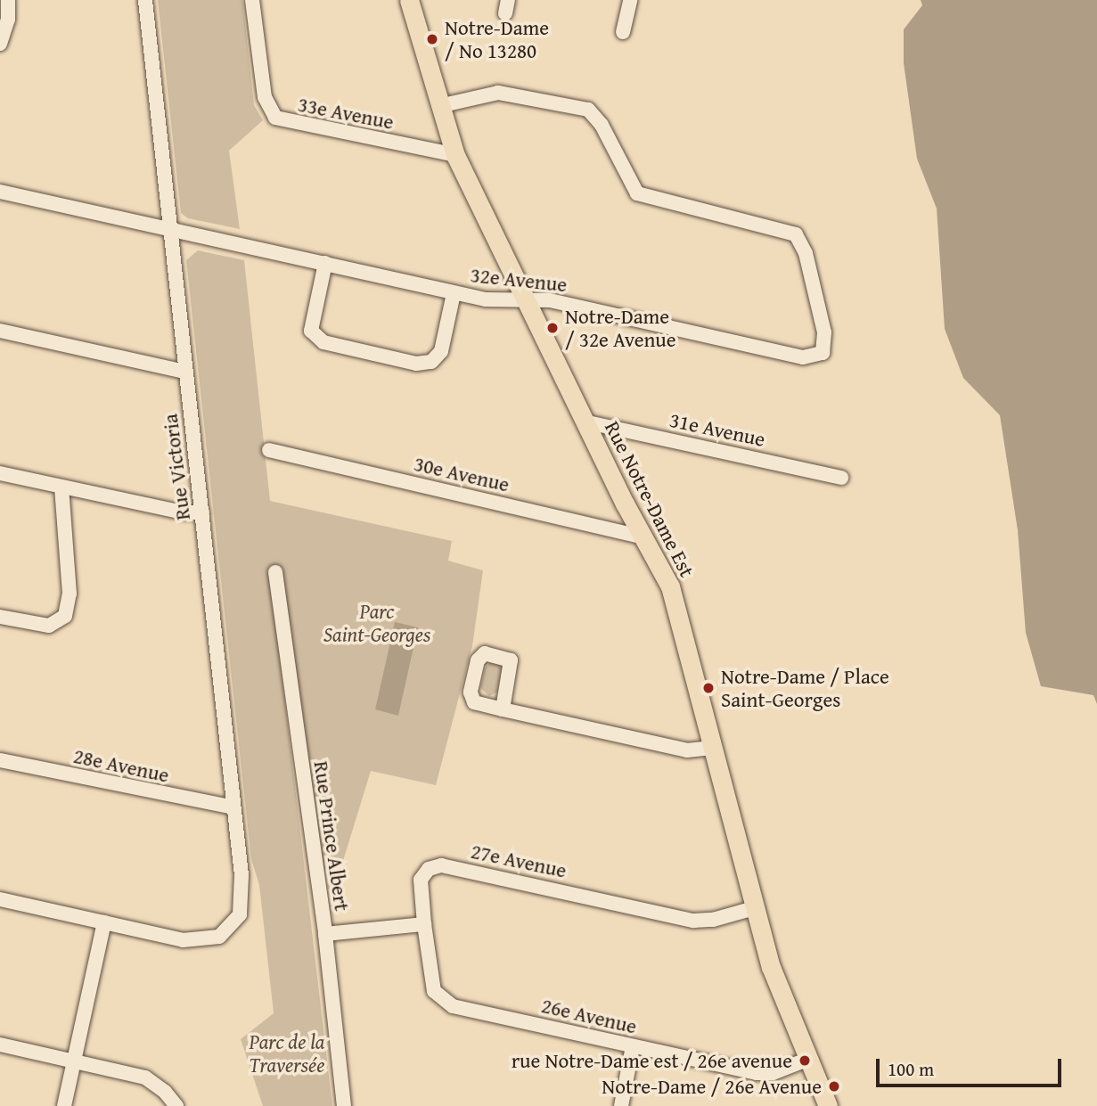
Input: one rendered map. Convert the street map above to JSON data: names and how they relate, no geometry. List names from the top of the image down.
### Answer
{
  "streets": {
    "main road": ["Rue Notre-Dame Est"],
    "street": [
      "33e Avenue",
      "32e Avenue",
      "31e Avenue",
      "Rue Victoria",
      "30e Avenue",
      "28e Avenue",
      "Rue Prince Albert",
      "27e Avenue",
      "26e Avenue"
    ]
  },
  "crossings": [
    ["33e Avenue", "Rue Notre-Dame Est"],
    ["32e Avenue", "Rue Victoria"],
    ["32e Avenue", "Rue Notre-Dame Est"],
    ["31e Avenue", "Rue Notre-Dame Est"],
    ["Rue Victoria", "28e Avenue"],
    ["30e Avenue", "Rue Notre-Dame Est"],
    ["Rue Notre-Dame Est", "27e Avenue"],
    ["Rue Notre-Dame Est", "26e Avenue"],
    ["27e Avenue", "26e Avenue"]
  ],
  "parks": ["Parc Saint-Georges", "Parc de la Traversée"],
  "places": [
    "Notre-Dame / No 13280",
    "Notre-Dame / 32e Avenue",
    "Notre-Dame / Place Saint-Georges",
    "rue Notre-Dame est / 26e avenue",
    "Notre-Dame / 26e Avenue"
  ],
  "scale_bar": "100 m"
}
